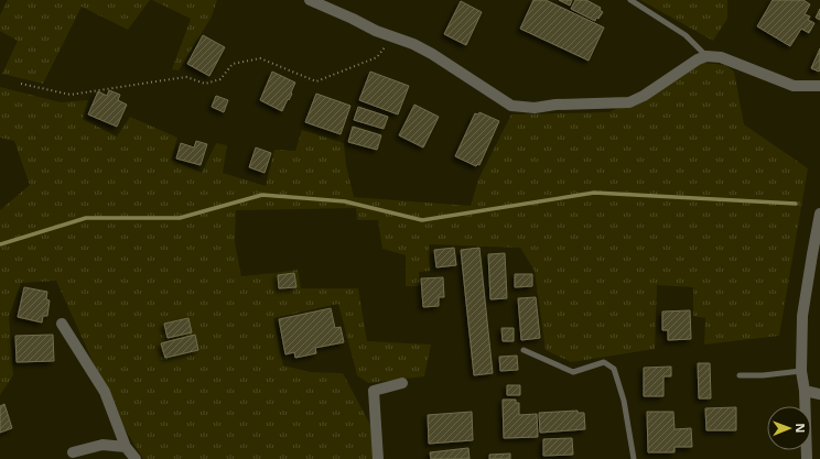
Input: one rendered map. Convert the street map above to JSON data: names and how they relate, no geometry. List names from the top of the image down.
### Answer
{
  "north": "right"
}
